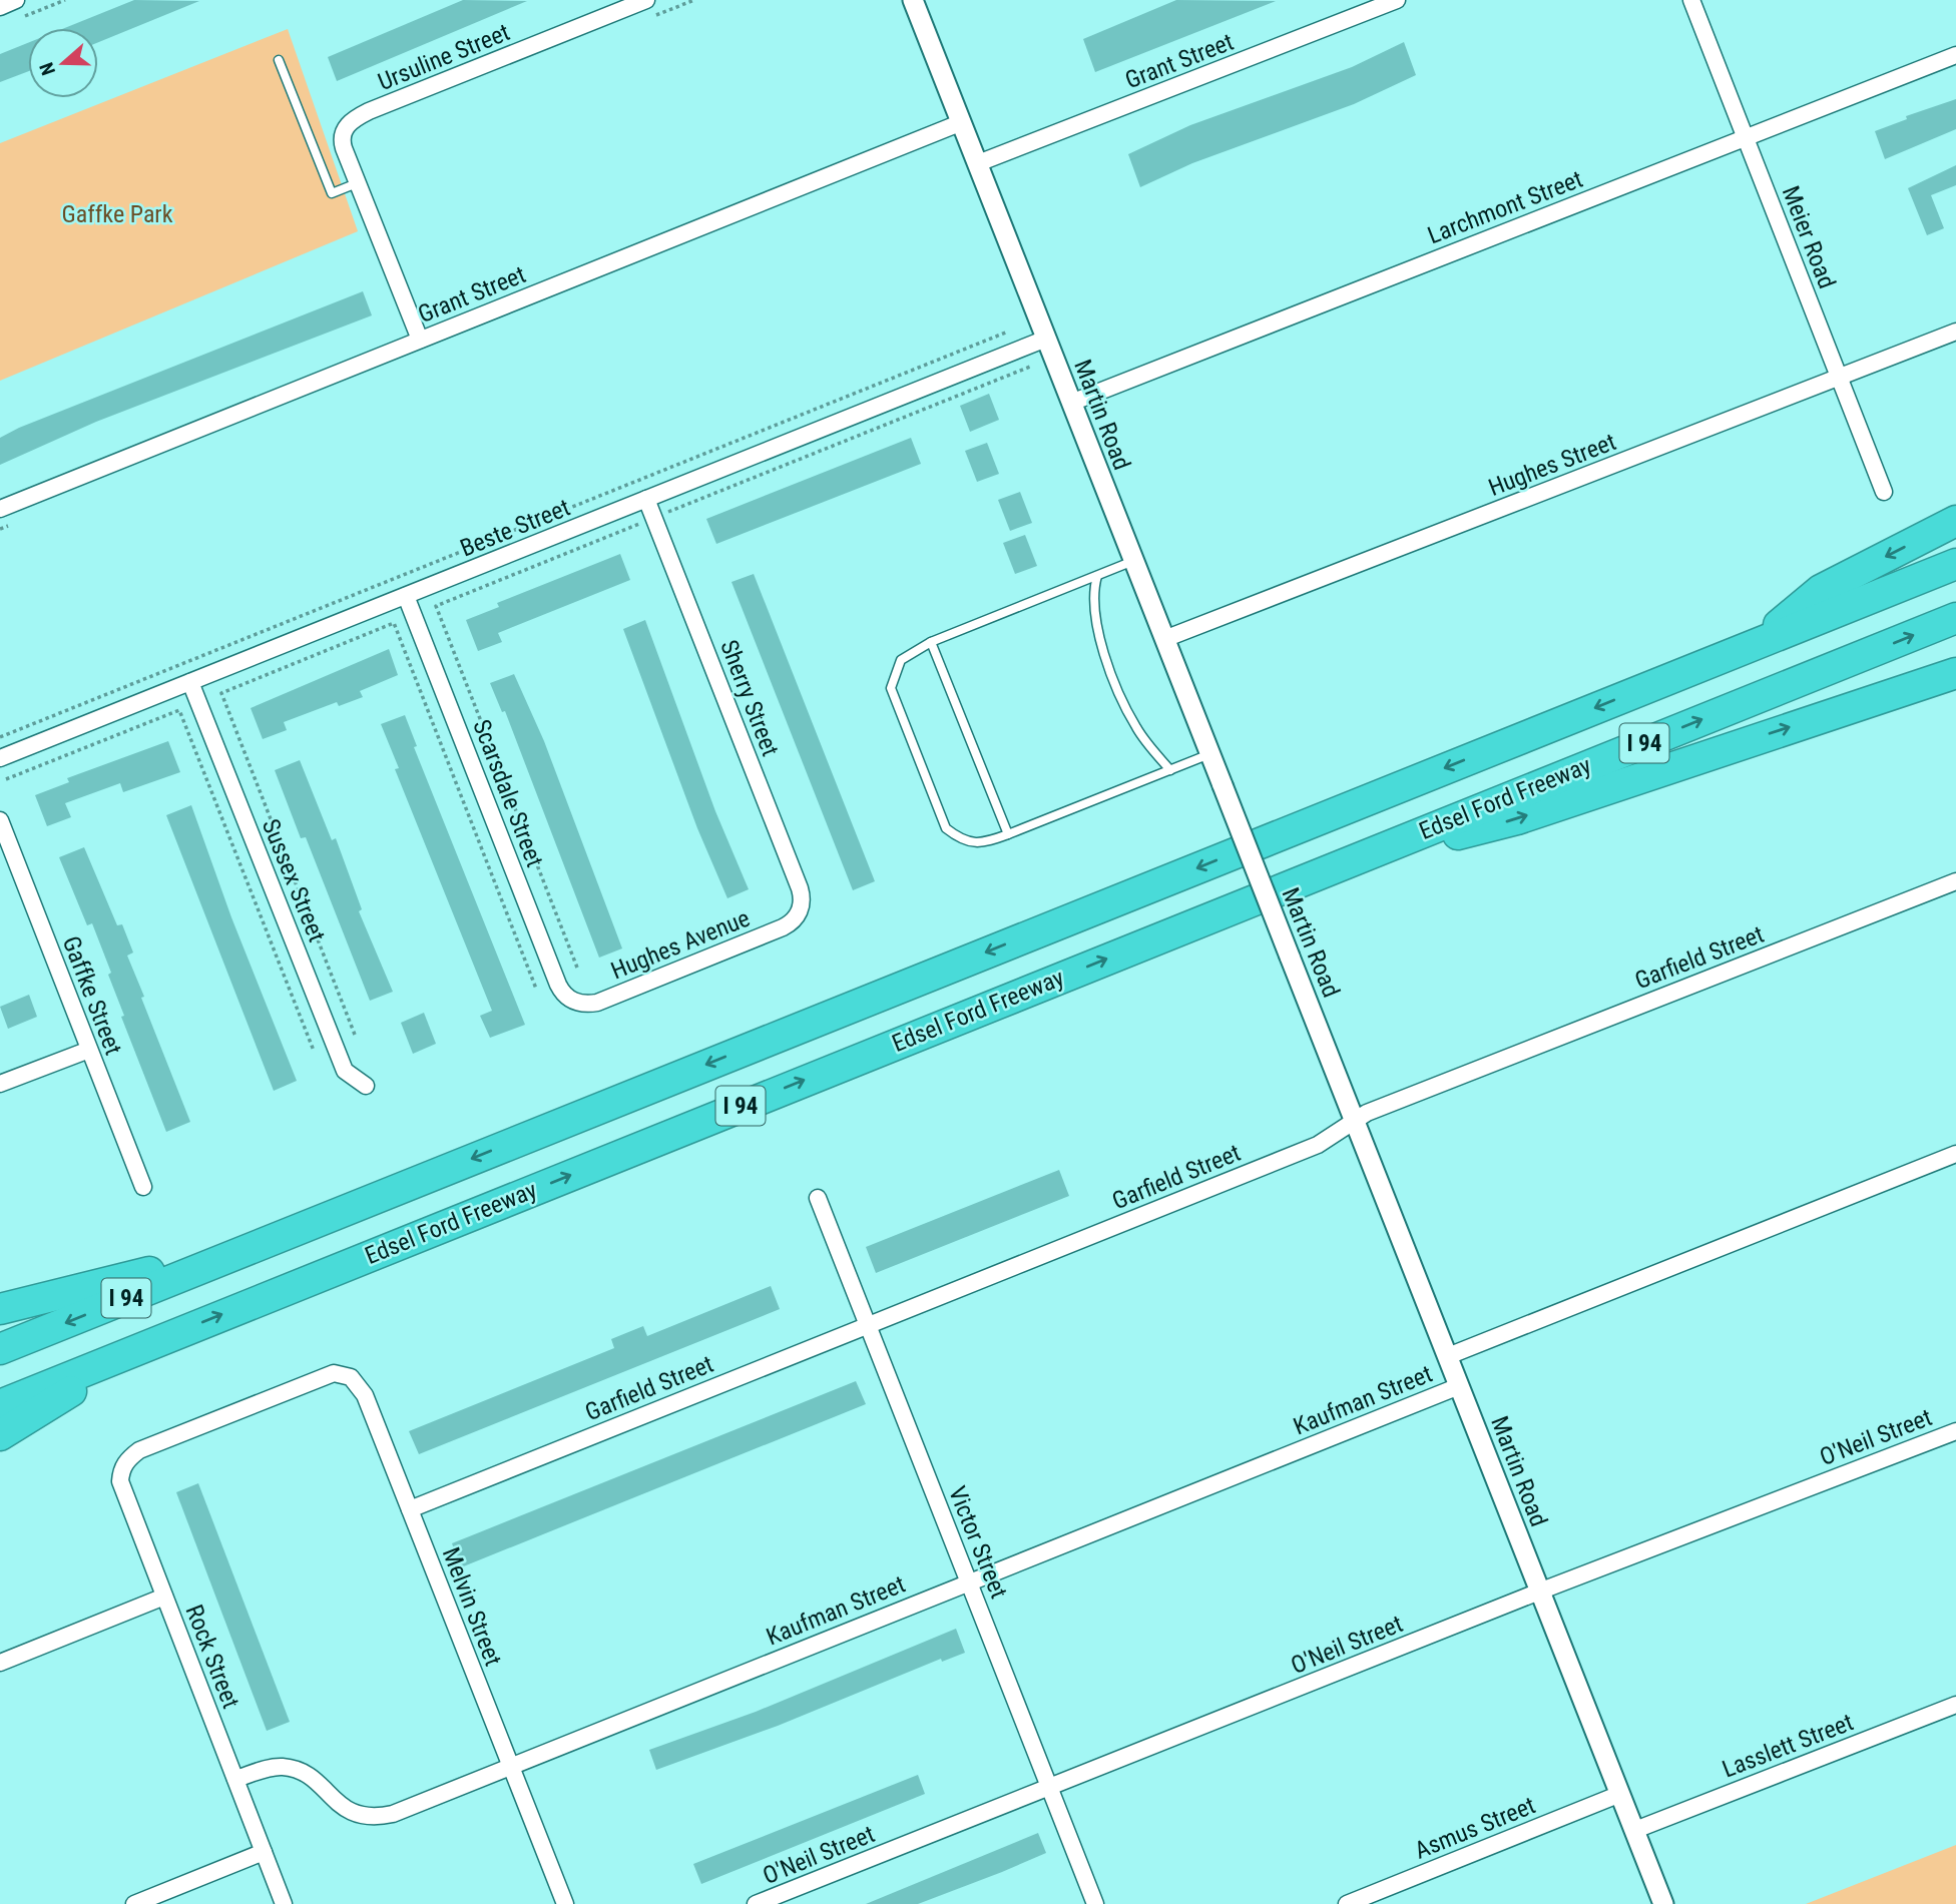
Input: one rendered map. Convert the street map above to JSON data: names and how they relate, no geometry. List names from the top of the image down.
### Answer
{
  "streets": {
    "highway": ["I 94", "Edsel Ford Freeway"],
    "street": [
      "Ursuline Street",
      "Grant Street",
      "Larchmont Street",
      "Meier Road",
      "Martin Road",
      "Hughes Street",
      "Beste Street",
      "Sherry Street",
      "Scarsdale Street",
      "Sussex Street",
      "Hughes Avenue",
      "Garfield Street",
      "Gaffke Street",
      "Kaufman Street",
      "O'Neil Street",
      "Victor Street",
      "Melvin Street",
      "Rock Street",
      "Lasslett Street",
      "Asmus Street"
    ]
  },
  "crossings": [
    ["Grant Street", "Martin Road"],
    ["Larchmont Street", "Meier Road"],
    ["Larchmont Street", "Martin Road"],
    ["Meier Road", "Hughes Street"],
    ["Martin Road", "Hughes Street"],
    ["Martin Road", "Beste Street"],
    ["Martin Road", "Garfield Street"],
    ["Martin Road", "Kaufman Street"],
    ["Martin Road", "O'Neil Street"],
    ["Martin Road", "Lasslett Street"],
    ["Martin Road", "Asmus Street"],
    ["Beste Street", "Sherry Street"],
    ["Beste Street", "Scarsdale Street"],
    ["Beste Street", "Sussex Street"],
    ["Sherry Street", "Hughes Avenue"],
    ["Scarsdale Street", "Hughes Avenue"],
    ["Garfield Street", "Victor Street"],
    ["Garfield Street", "Melvin Street"],
    ["Kaufman Street", "Victor Street"],
    ["Kaufman Street", "Melvin Street"],
    ["Kaufman Street", "Rock Street"],
    ["O'Neil Street", "Victor Street"],
    ["Melvin Street", "Rock Street"]
  ],
  "parks": ["Gaffke Park"],
  "north": "left"
}
